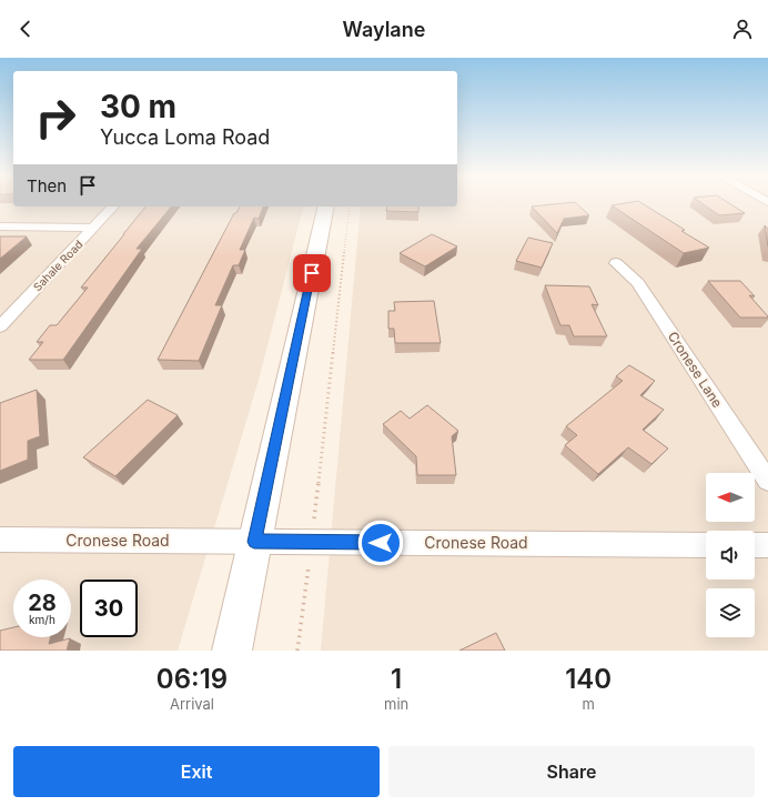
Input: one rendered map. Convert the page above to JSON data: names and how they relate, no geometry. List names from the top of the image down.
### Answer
{
  "streets": {
    "street": ["Sahale Road", "Cronese Lane", "Cronese Road"]
  },
  "north": "left",
  "page": {
    "header": "Waylane",
    "turn": ["30 m", "Yucca Loma Road"],
    "then": "Then",
    "speed": "28 km/h",
    "limit": "30",
    "eta": [
      "06:19",
      "Arrival",
      "1",
      "min",
      "140",
      "m"
    ],
    "buttons": ["Exit", "Share"]
  }
}
